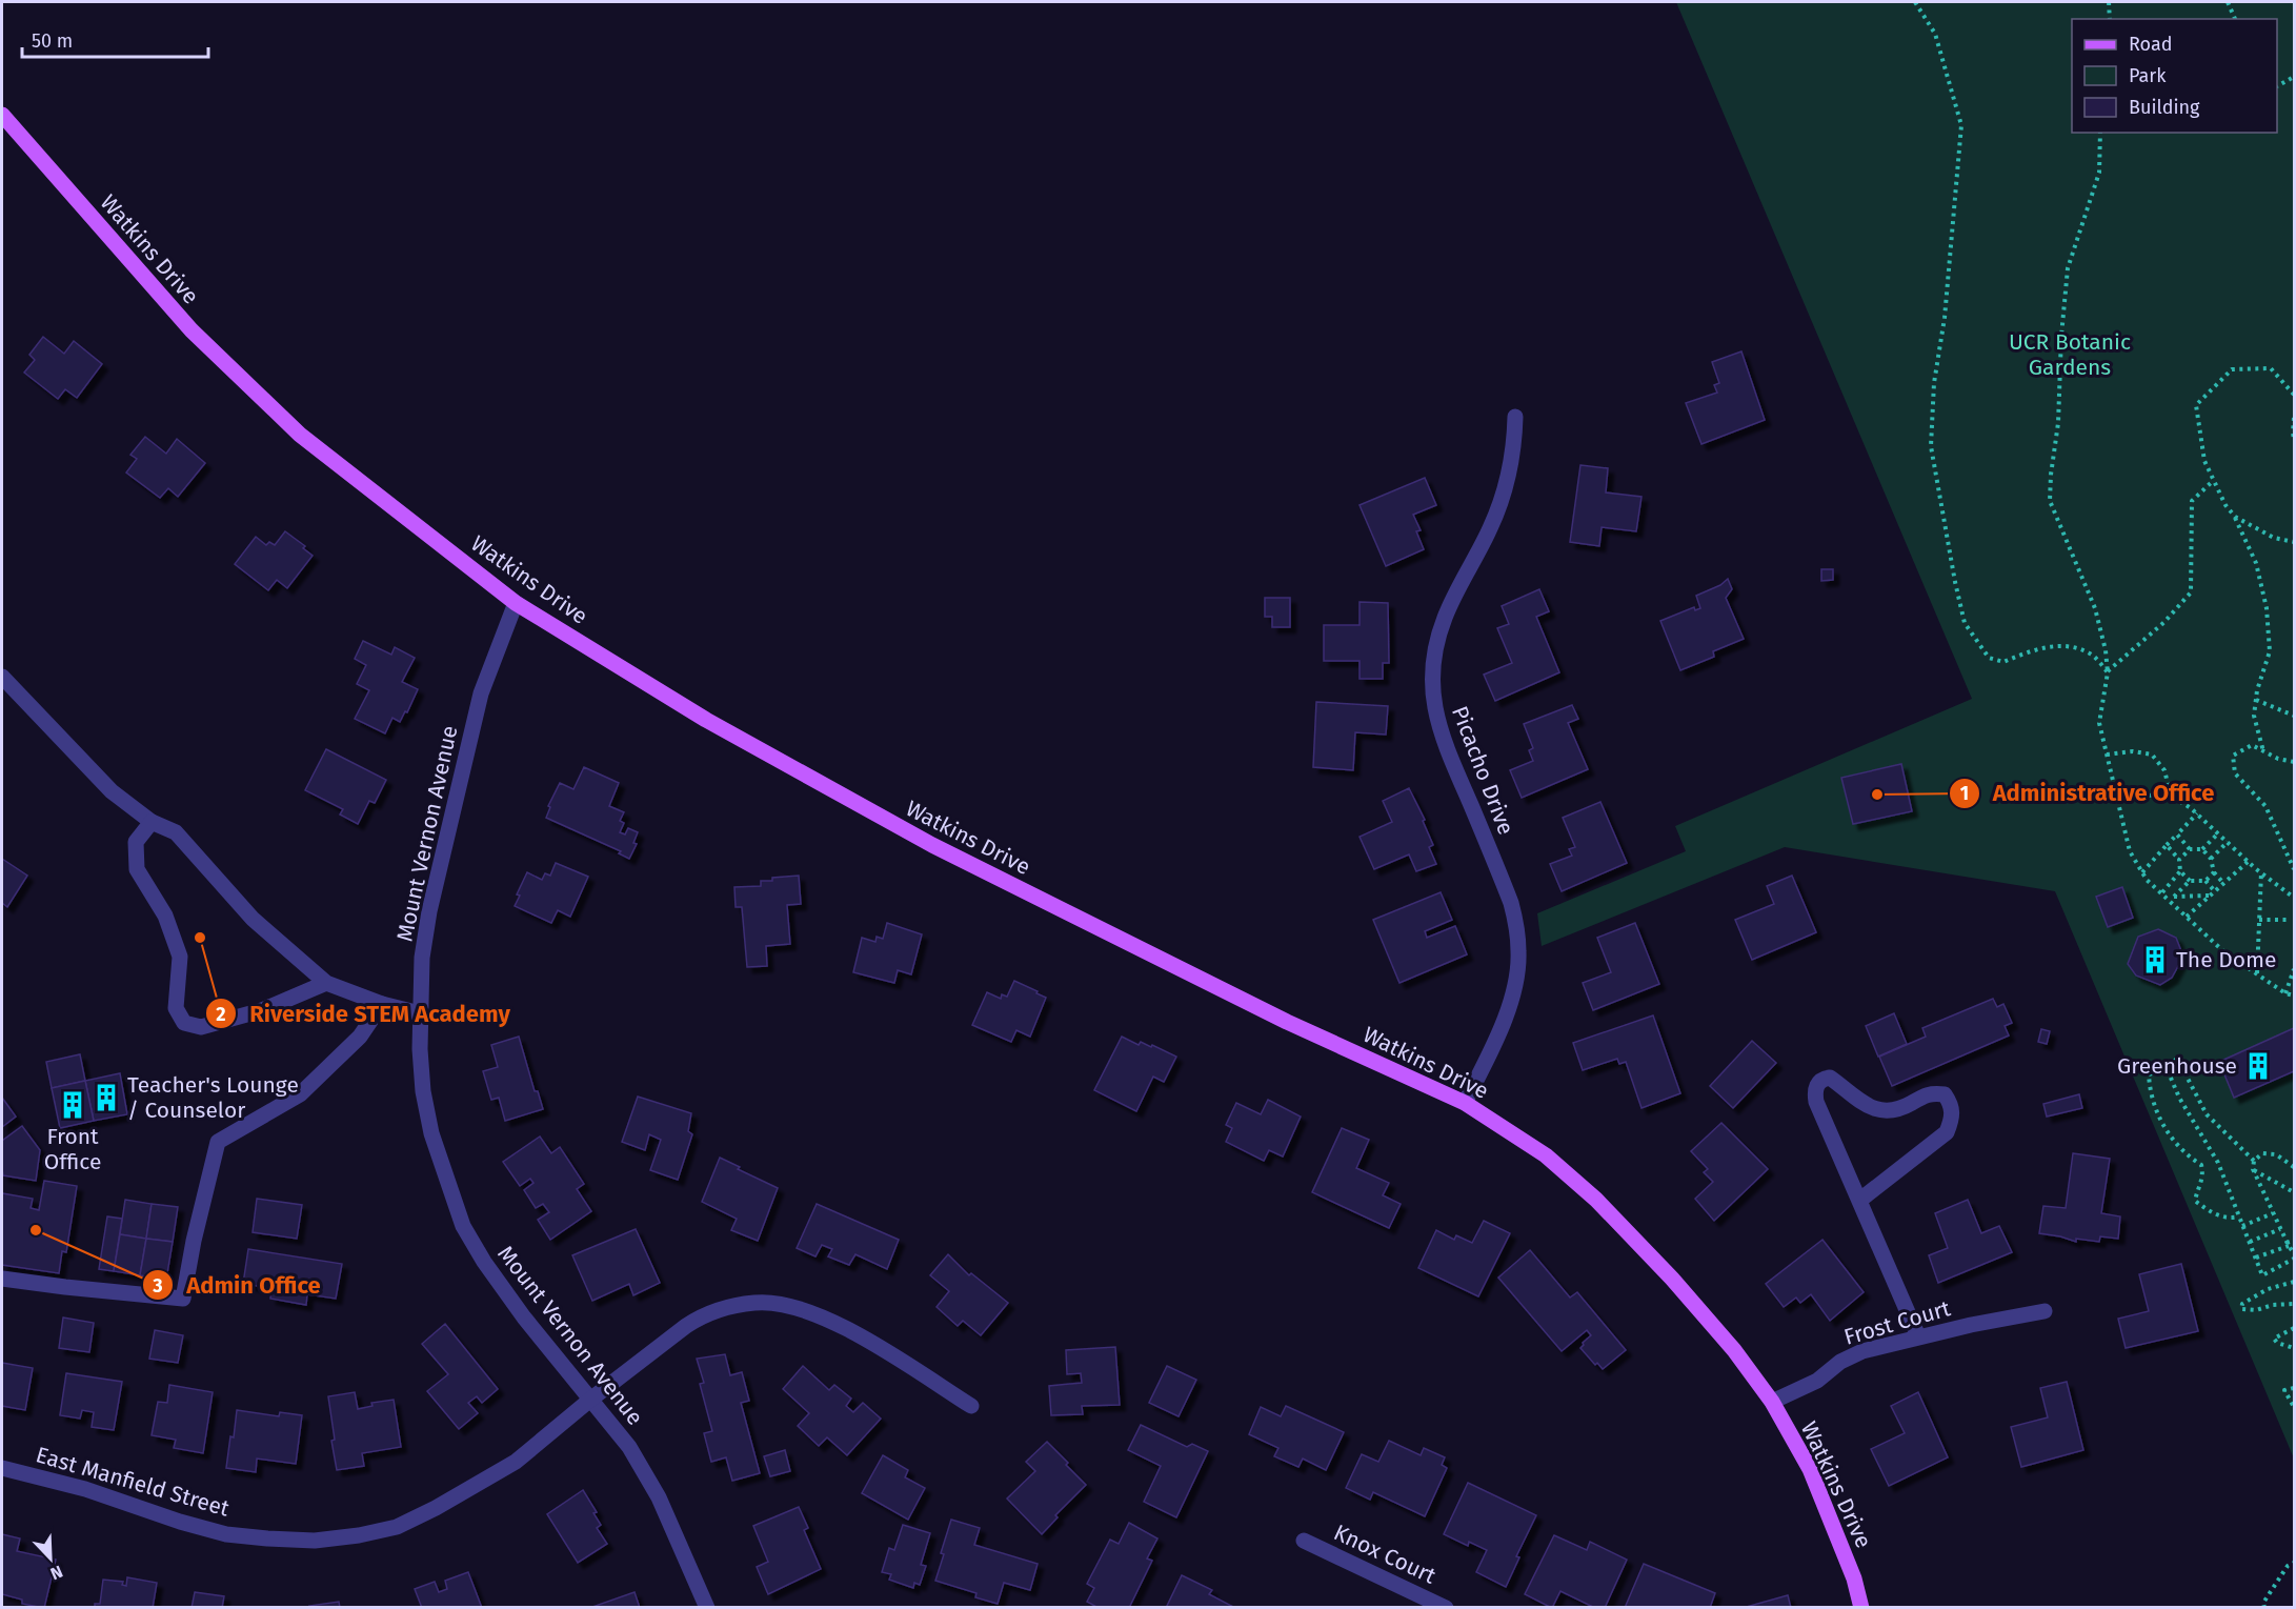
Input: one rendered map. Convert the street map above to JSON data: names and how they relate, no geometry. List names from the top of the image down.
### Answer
{
  "streets": {
    "main road": ["Watkins Drive"],
    "street": [
      "Picacho Drive",
      "Mount Vernon Avenue",
      "Frost Court",
      "East Manfield Street",
      "Knox Court"
    ]
  },
  "crossings": [
    ["Watkins Drive", "Picacho Drive"],
    ["Watkins Drive", "Mount Vernon Avenue"],
    ["Watkins Drive", "Frost Court"],
    ["Mount Vernon Avenue", "East Manfield Street"]
  ],
  "parks": ["UCR Botanic Gardens"],
  "places": {
    "other": ["Administrative Office", "Riverside STEM Academy", "Admin Office"],
    "building": [
      "The Dome",
      "Greenhouse",
      "Teacher's Lounge / Counselor",
      "Front Office"
    ]
  },
  "legend": ["Road", "Park", "Building"],
  "scale_bar": "50 m",
  "north": "bottom right"
}
